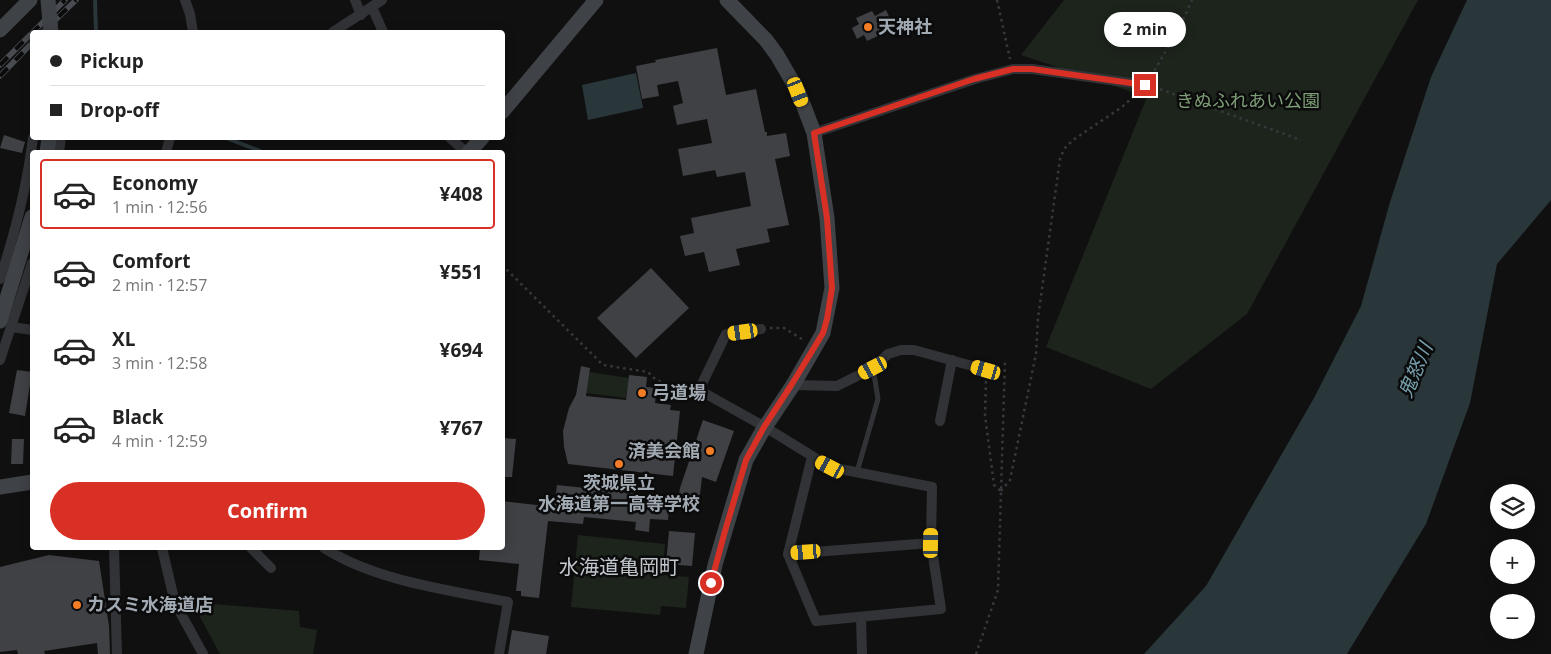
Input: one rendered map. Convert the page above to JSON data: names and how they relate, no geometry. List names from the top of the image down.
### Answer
{
  "districts": ["水海道亀岡町"],
  "water": ["鬼怒川"],
  "parks": ["きぬふれあい公園"],
  "places": [
    "天神社",
    "弓道場",
    "済美会館",
    "茨城県立 水海道第一高等学校",
    "カスミ水海道店"
  ],
  "page": {
    "bubble": "2 min",
    "banner": ["Pickup", "Drop-off"],
    "list": [
      {
        "name": "Economy",
        "note": "1 min · 12:56",
        "value": "¥408"
      },
      {
        "name": "Comfort",
        "note": "2 min · 12:57",
        "value": "¥551"
      },
      {
        "name": "XL",
        "note": "3 min · 12:58",
        "value": "¥694"
      },
      {
        "name": "Black",
        "note": "4 min · 12:59",
        "value": "¥767"
      }
    ],
    "buttons": "Confirm",
    "map_buttons": ["+", "−"]
  }
}
